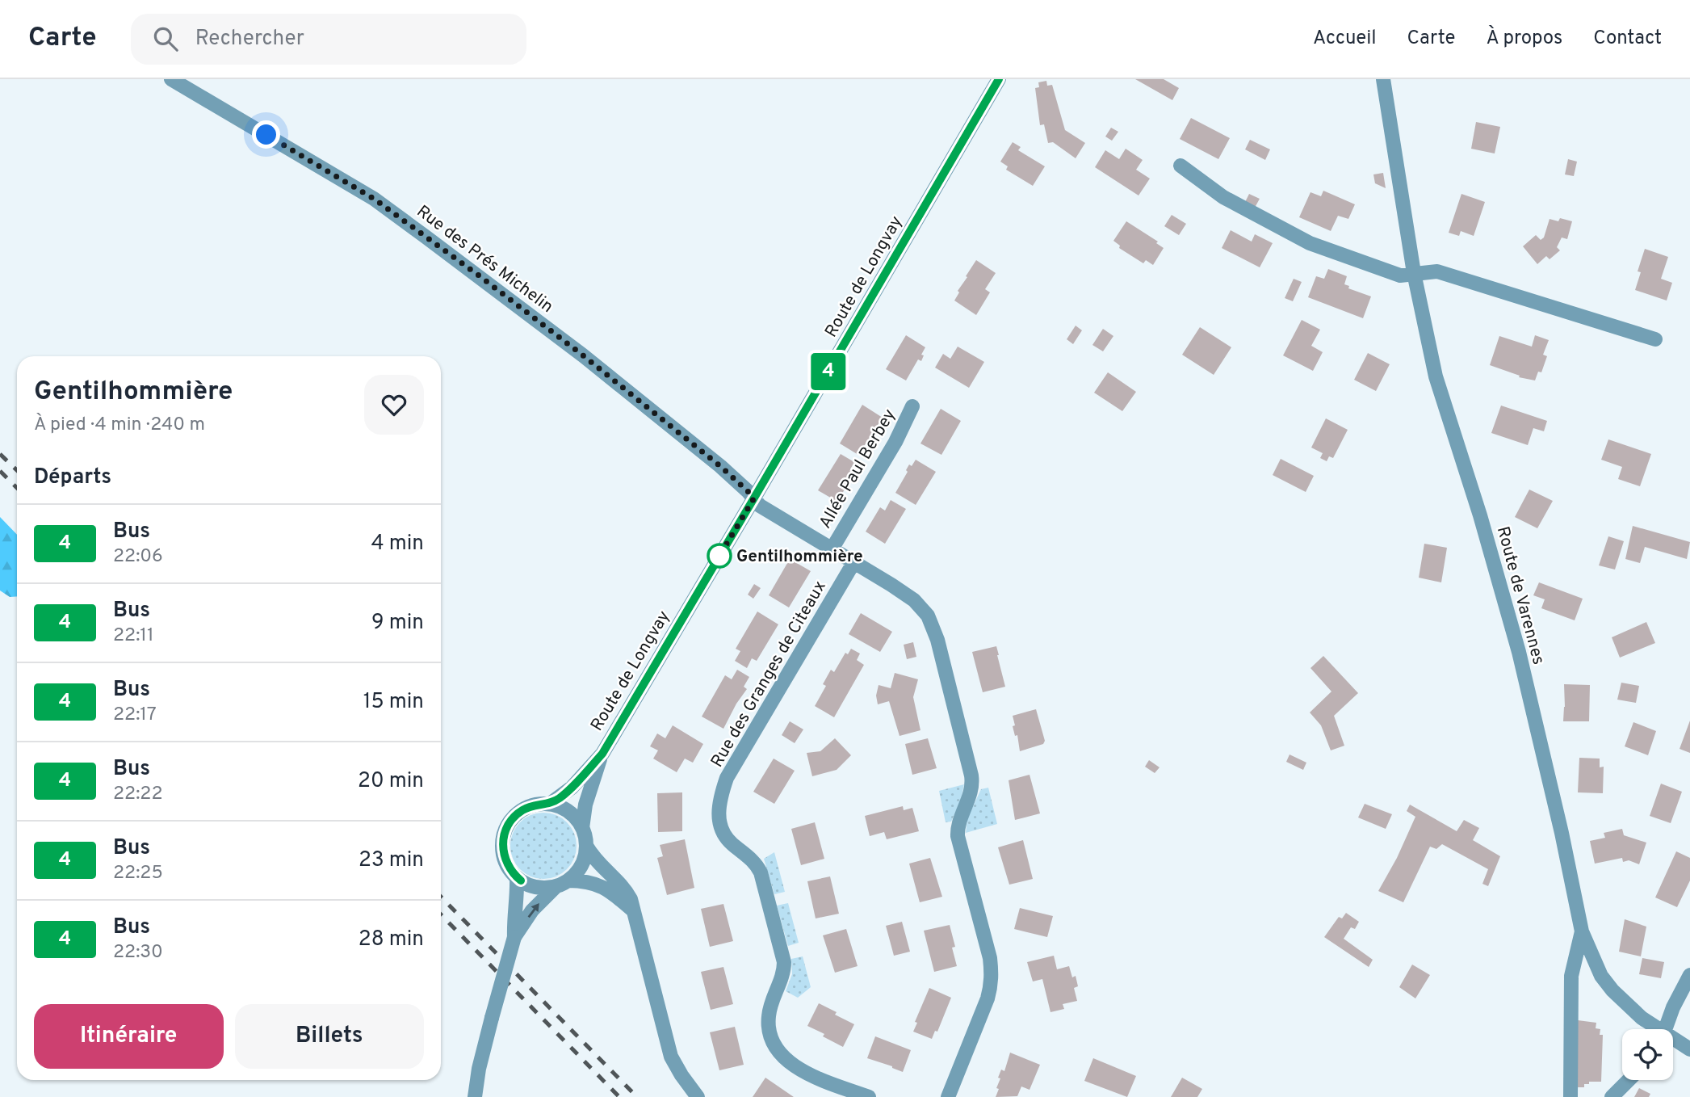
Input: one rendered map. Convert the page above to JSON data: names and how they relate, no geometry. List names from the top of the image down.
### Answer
{
  "streets": {
    "street": [
      "Rue des Prés Michelin",
      "Route de Longvay",
      "Allée Paul Berbey",
      "Route de Varennes",
      "Rue des Granges de Citeaux"
    ]
  },
  "crossings": [
    ["Rue des Prés Michelin", "Route de Longvay"],
    ["Rue des Prés Michelin", "Allée Paul Berbey"],
    ["Rue des Prés Michelin", "Rue des Granges de Citeaux"]
  ],
  "places": ["Gentilhommière"],
  "lines": ["bus line 4"],
  "page": {
    "header": "Carte",
    "search": "Rechercher",
    "nav": [
      "Accueil",
      "Carte",
      "À propos",
      "Contact"
    ],
    "on_map": "4",
    "heading": [
      ["Gentilhommière", "À pied · 4 min · 240 m"],
      "Départs"
    ],
    "list": [
      {
        "mark": "4",
        "name": "Bus",
        "note": "22:06",
        "value": "4 min"
      },
      {
        "mark": "4",
        "name": "Bus",
        "note": "22:11",
        "value": "9 min"
      },
      {
        "mark": "4",
        "name": "Bus",
        "note": "22:17",
        "value": "15 min"
      },
      {
        "mark": "4",
        "name": "Bus",
        "note": "22:22",
        "value": "20 min"
      },
      {
        "mark": "4",
        "name": "Bus",
        "note": "22:25",
        "value": "23 min"
      },
      {
        "mark": "4",
        "name": "Bus",
        "note": "22:30",
        "value": "28 min"
      }
    ],
    "buttons": ["Itinéraire", "Billets"]
  }
}
